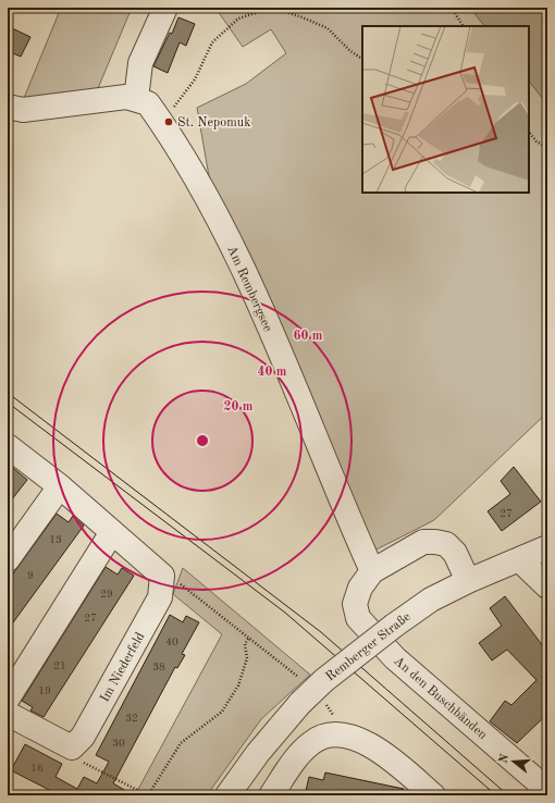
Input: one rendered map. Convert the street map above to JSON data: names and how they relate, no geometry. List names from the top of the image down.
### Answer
{
  "streets": {
    "street": [
      "Am Rembergsee",
      "Remberger Straße",
      "Im Niederfeld",
      "An den Buschbänden"
    ]
  },
  "crossings": [
    ["Am Rembergsee", "An den Buschbänden"]
  ],
  "places": ["St. Nepomuk"],
  "house_numbers": [
    "27",
    "13",
    "9",
    "29",
    "27",
    "40",
    "21",
    "38",
    "19",
    "32",
    "30",
    "16"
  ],
  "north": "left",
  "rings": ["60 m", "40 m", "20 m"]
}
